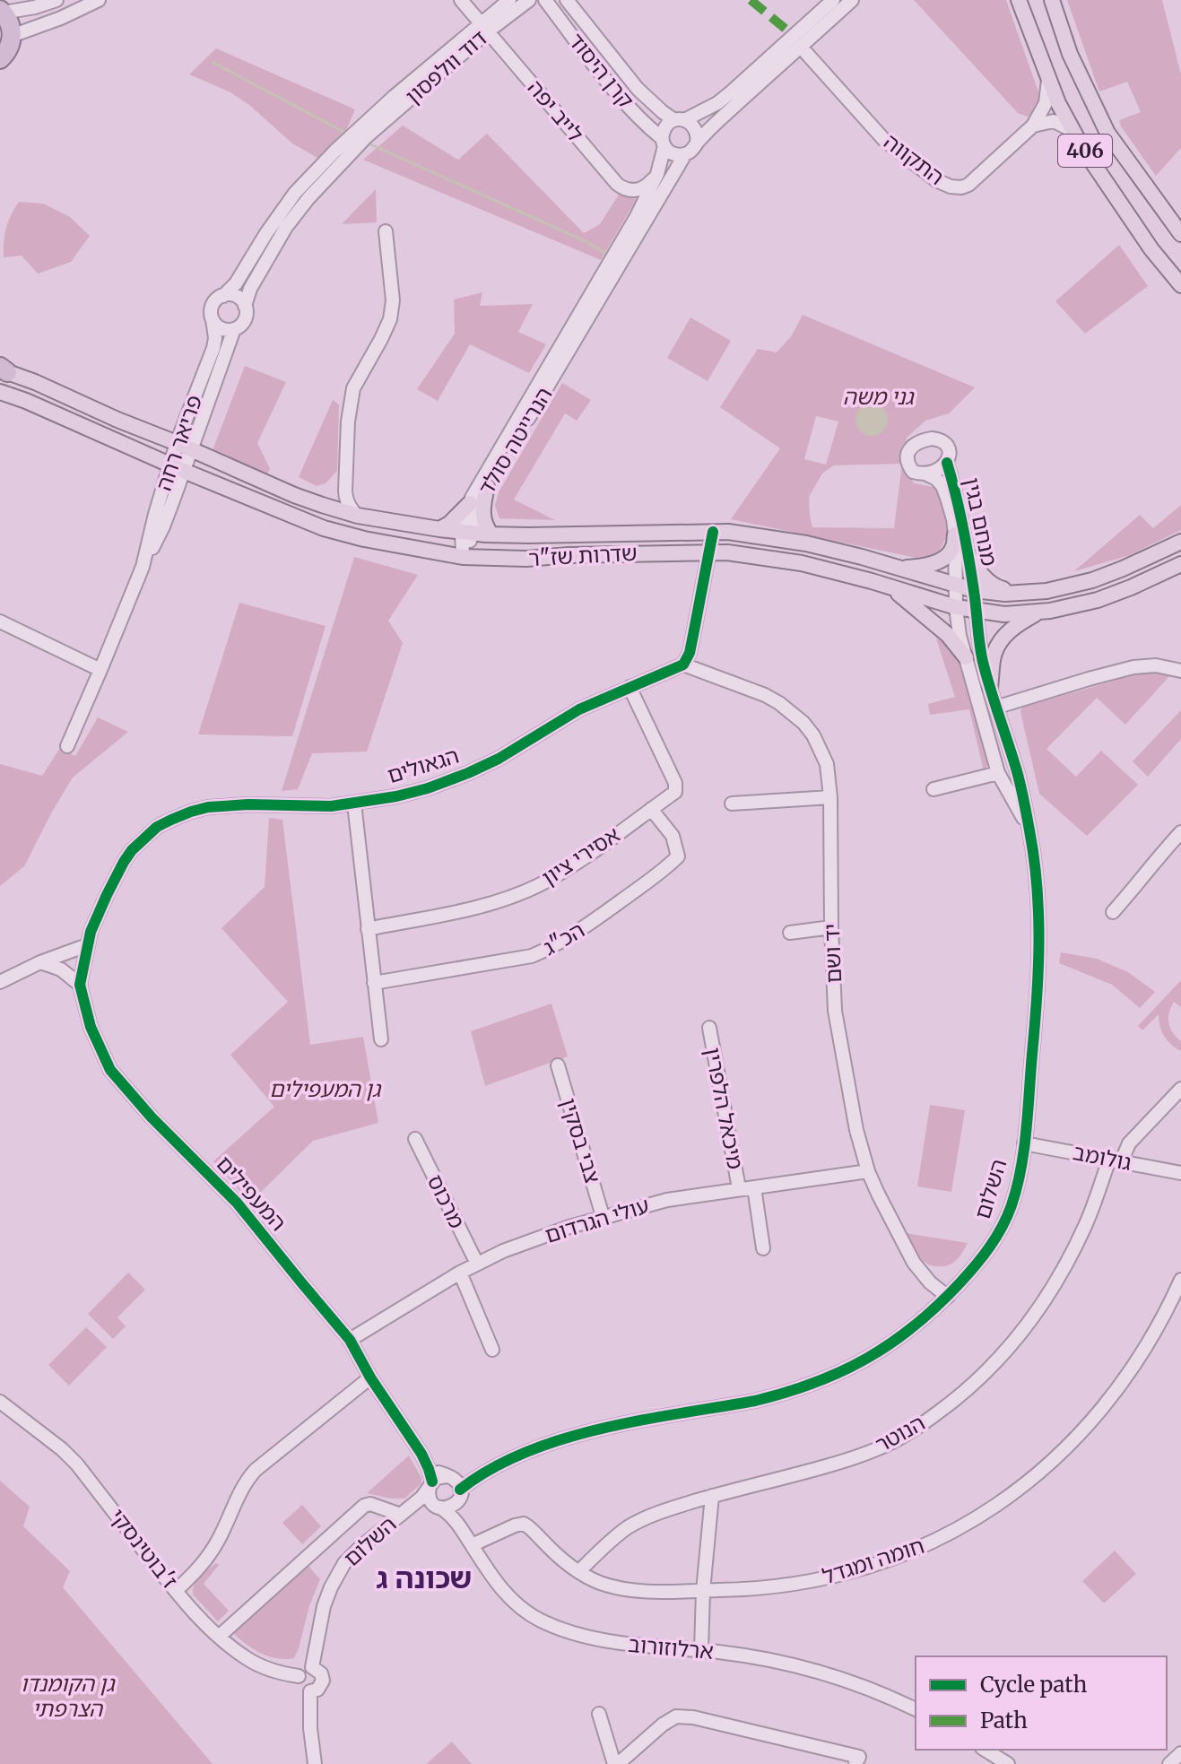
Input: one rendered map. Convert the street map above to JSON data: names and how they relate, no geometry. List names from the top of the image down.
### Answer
{
  "streets": {
    "main road": ["406", "שדרות שז\"ר"],
    "street": [
      "דוד וולפסון",
      "קרן היסוד",
      "לייב יפה",
      "התקווה",
      "הנרייטה סולד",
      "פריאר רחה",
      "מנחם בגין",
      "הגאולים",
      "אסירי ציון",
      "הכ\"ג",
      "יד ושם",
      "מיכאל הלפרין",
      "צבי בסקין",
      "גולומב",
      "השלום",
      "המעפילים",
      "מרכוס",
      "עולי הגרדום",
      "הנוטר",
      "ז'בוטינסקי",
      "חומה ומגדל",
      "ארלוזורוב"
    ]
  },
  "crossings": [
    ["דוד וולפסון", "לייב יפה"],
    ["קרן היסוד", "הנרייטה סולד"],
    ["לייב יפה", "הנרייטה סולד"],
    ["406", "התקווה"],
    ["הנרייטה סולד", "שדרות שז\"ר"],
    ["פריאר רחה", "שדרות שז\"ר"],
    ["מנחם בגין", "שדרות שז\"ר"],
    ["מנחם בגין", "השלום"],
    ["שדרות שז\"ר", "השלום"],
    ["הגאולים", "אסירי ציון"],
    ["הגאולים", "יד ושם"],
    ["הגאולים", "המעפילים"],
    ["אסירי ציון", "הכ\"ג"],
    ["יד ושם", "השלום"],
    ["יד ושם", "עולי הגרדום"],
    ["מיכאל הלפרין", "עולי הגרדום"],
    ["צבי בסקין", "עולי הגרדום"],
    ["גולומב", "השלום"],
    ["גולומב", "הנוטר"],
    ["השלום", "המעפילים"],
    ["השלום", "ז'בוטינסקי"],
    ["השלום", "ארלוזורוב"],
    ["המעפילים", "עולי הגרדום"],
    ["המעפילים", "ארלוזורוב"],
    ["מרכוס", "עולי הגרדום"],
    ["הנוטר", "חומה ומגדל"],
    ["חומה ומגדל", "ארלוזורוב"]
  ],
  "districts": ["שכונה ג"],
  "parks": ["גני משה", "גן המעפילים", "גן הקומנדו הצרפתי"],
  "legend": ["Cycle path", "Path"]
}
